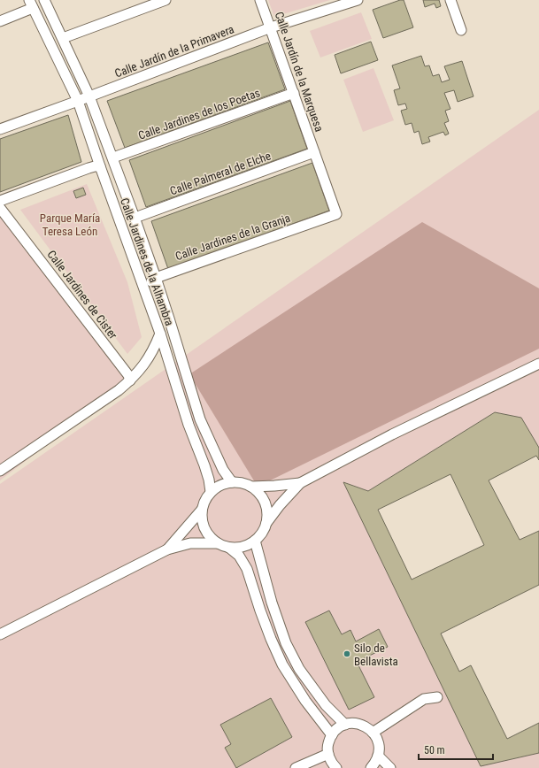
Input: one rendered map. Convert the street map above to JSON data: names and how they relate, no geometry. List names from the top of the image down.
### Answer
{
  "streets": {
    "street": [
      "Calle Jardín de la Primavera",
      "Calle Jardín de la Marquesa",
      "Calle Jardines de los Poetas",
      "Calle Palmeral de Elche",
      "Calle Jardines de la Granja",
      "Calle Jardines de la Alhambra",
      "Calle Jardines de Cister"
    ]
  },
  "crossings": [
    ["Calle Jardín de la Primavera", "Calle Jardín de la Marquesa"],
    ["Calle Jardín de la Primavera", "Calle Jardines de la Alhambra"],
    ["Calle Jardín de la Marquesa", "Calle Jardines de los Poetas"],
    ["Calle Jardín de la Marquesa", "Calle Palmeral de Elche"],
    ["Calle Jardín de la Marquesa", "Calle Jardines de la Granja"],
    ["Calle Jardines de los Poetas", "Calle Jardines de la Alhambra"],
    ["Calle Palmeral de Elche", "Calle Jardines de la Alhambra"],
    ["Calle Jardines de la Granja", "Calle Jardines de la Alhambra"],
    ["Calle Jardines de la Alhambra", "Calle Jardines de Cister"]
  ],
  "parks": ["Parque María Teresa León"],
  "places": ["Silo de Bellavista"],
  "scale_bar": "50 m"
}
